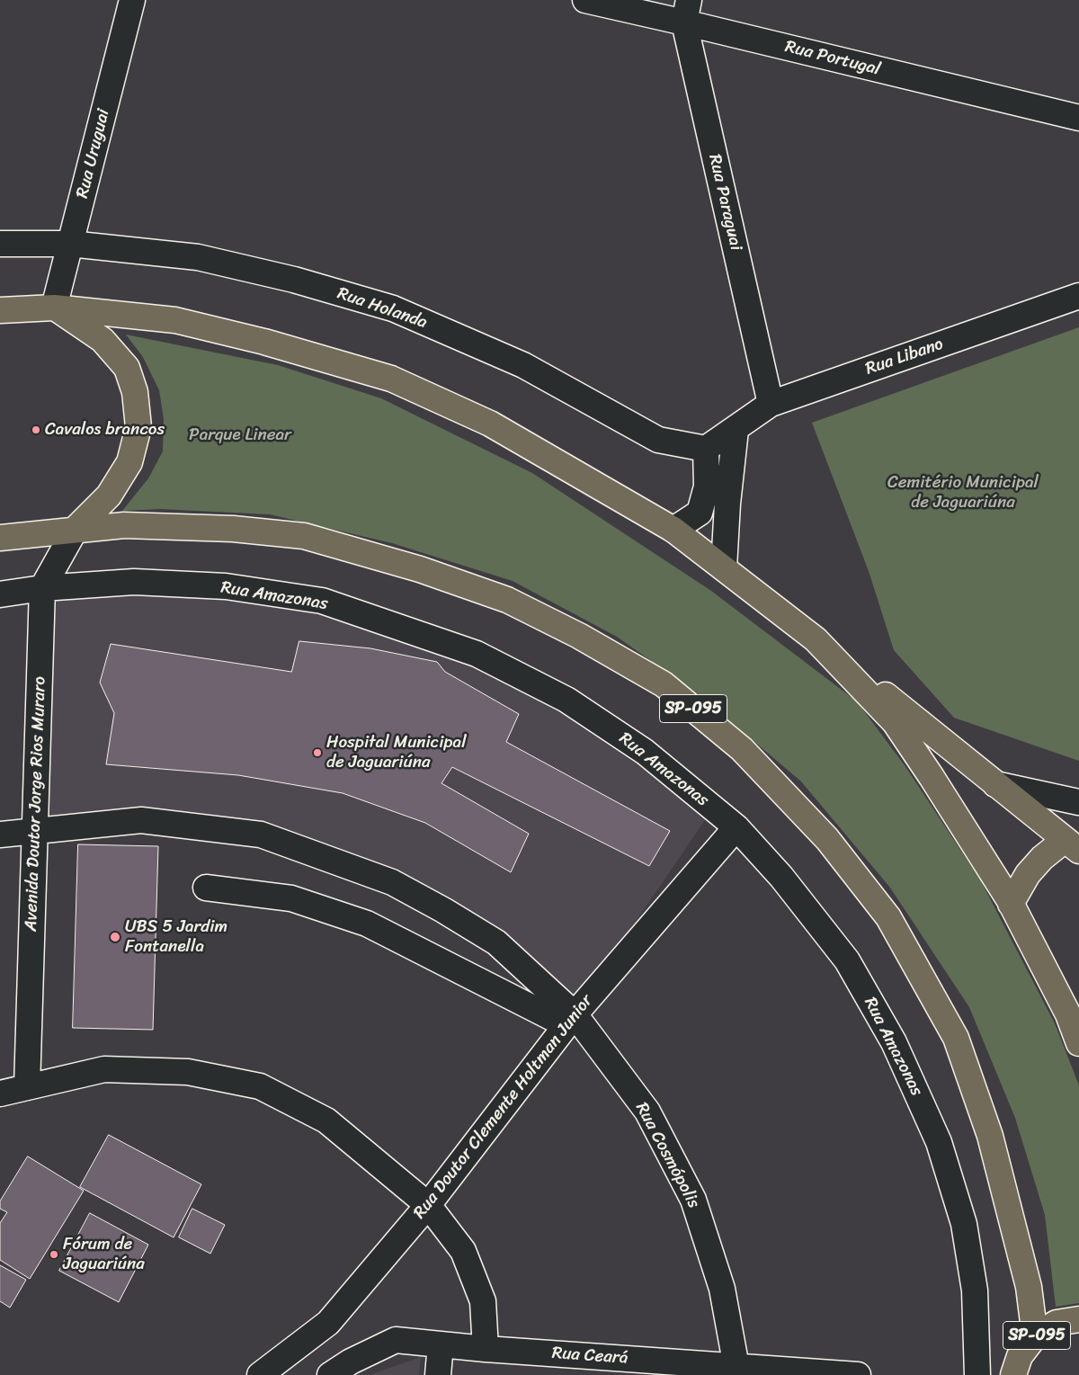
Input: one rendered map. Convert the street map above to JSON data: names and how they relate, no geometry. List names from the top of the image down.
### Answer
{
  "streets": {
    "main road": ["SP-095"],
    "street": [
      "Rua Portugal",
      "Rua Uruguai",
      "Rua Paraguai",
      "Rua Holanda",
      "Rua Libano",
      "Rua Amazonas",
      "Avenida Doutor Jorge Rios Muraro",
      "Rua Doutor Clemente Holtman Junior",
      "Rua Cosmópolis",
      "Rua Ceará"
    ]
  },
  "crossings": [
    ["Rua Portugal", "Rua Paraguai"],
    ["Rua Uruguai", "Rua Holanda"],
    ["Rua Paraguai", "Rua Libano"],
    ["Rua Amazonas", "Avenida Doutor Jorge Rios Muraro"],
    ["Rua Amazonas", "Rua Doutor Clemente Holtman Junior"],
    ["SP-095", "Avenida Doutor Jorge Rios Muraro"],
    ["Avenida Doutor Jorge Rios Muraro", "Rua Cosmópolis"],
    ["Rua Doutor Clemente Holtman Junior", "Rua Cosmópolis"],
    ["Rua Cosmópolis", "Rua Ceará"]
  ],
  "parks": ["Parque Linear", "Cemitério Municipal de Jaguariúna"],
  "places": [
    "Cavalos brancos",
    "Hospital Municipal de Jaguariúna",
    "UBS 5 Jardim Fontanella",
    "Fórum de Jaguariúna"
  ]
}
